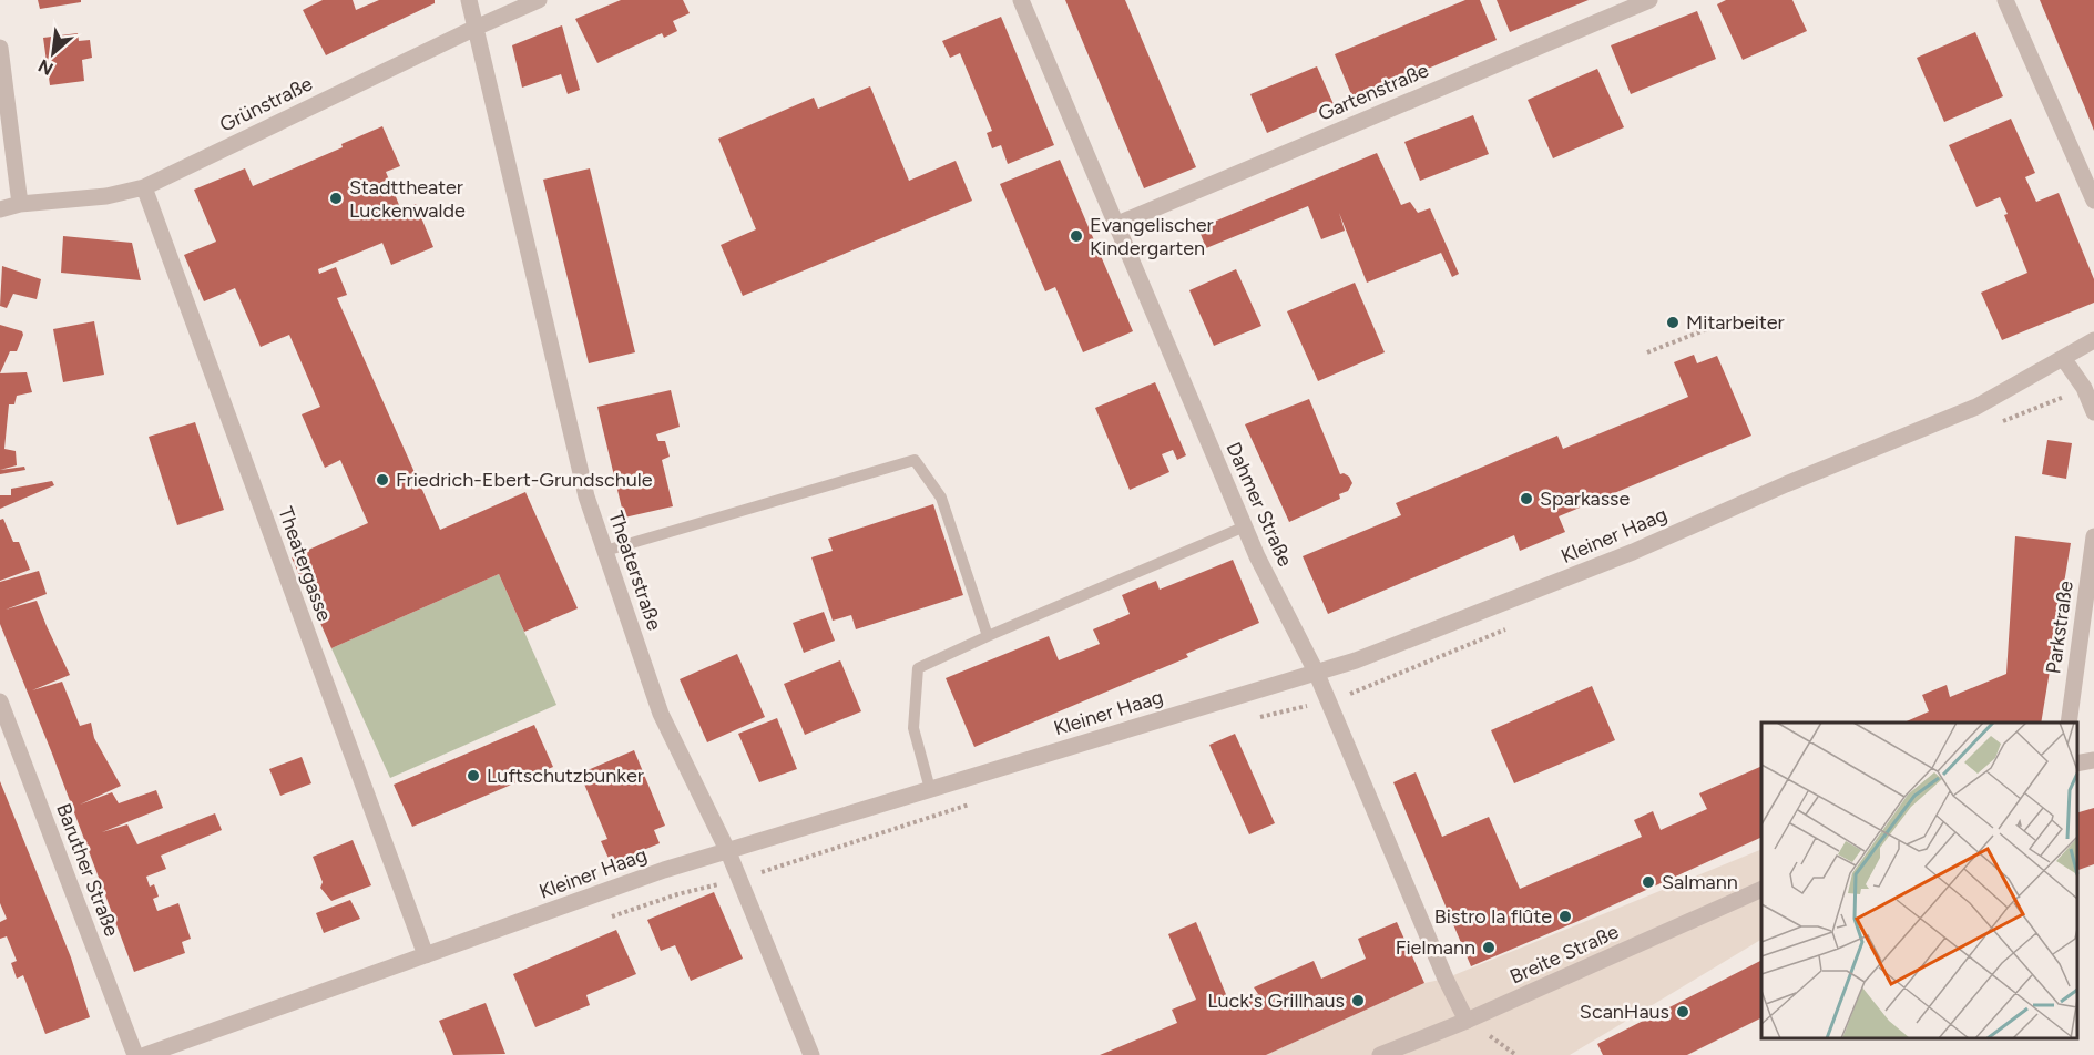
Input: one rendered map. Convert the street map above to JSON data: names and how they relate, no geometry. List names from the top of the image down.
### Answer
{
  "streets": {
    "street": [
      "Gartenstraße",
      "Grünstraße",
      "Dahmer Straße",
      "Kleiner Haag",
      "Theatergasse",
      "Theaterstraße",
      "Parkstraße",
      "Baruther Straße",
      "Breite Straße"
    ]
  },
  "crossings": [
    ["Gartenstraße", "Dahmer Straße"],
    ["Grünstraße", "Theatergasse"],
    ["Grünstraße", "Theaterstraße"],
    ["Dahmer Straße", "Kleiner Haag"],
    ["Dahmer Straße", "Breite Straße"],
    ["Kleiner Haag", "Theatergasse"],
    ["Kleiner Haag", "Theaterstraße"]
  ],
  "places": [
    "Stadttheater Luckenwalde",
    "Evangelischer Kindergarten",
    "Mitarbeiter",
    "Friedrich-Ebert-Grundschule",
    "Sparkasse",
    "Luftschutzbunker",
    "Salmann",
    "Bistro la flûte",
    "Fielmann",
    "Luck's Grillhaus",
    "ScanHaus"
  ],
  "north": "bottom left"
}
